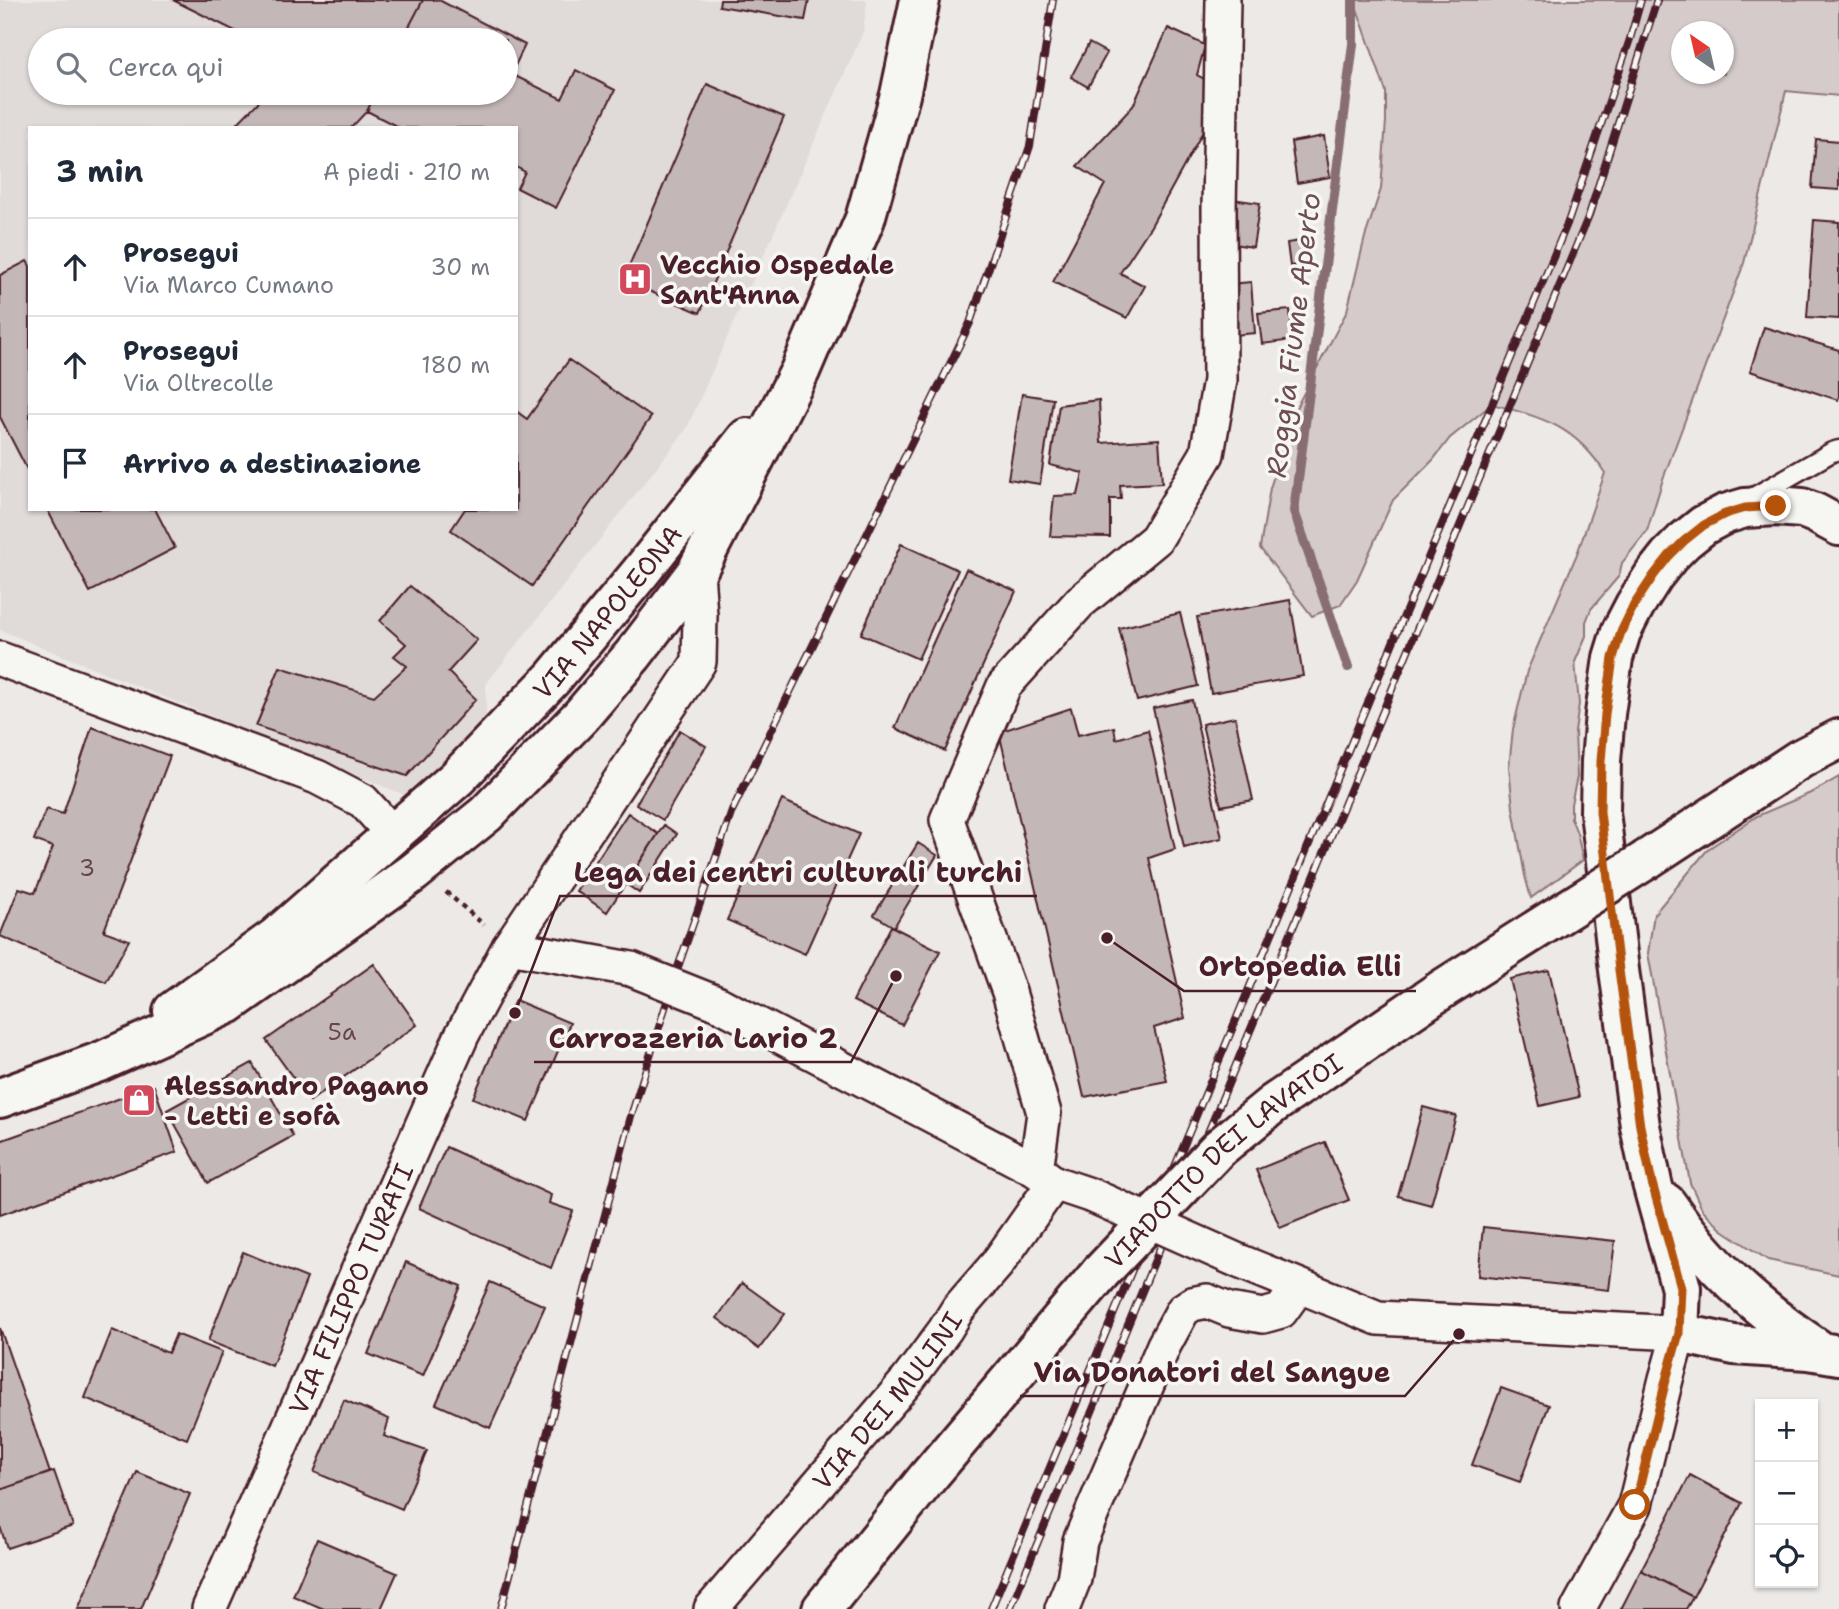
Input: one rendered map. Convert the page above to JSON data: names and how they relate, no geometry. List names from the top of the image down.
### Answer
{
  "streets": {
    "main road": ["VIA NAPOLEONA", "VIADOTTO DEI LAVATOI"],
    "street": ["VIA FILIPPO TURATI", "VIA DEI MULINI"]
  },
  "crossings": [
    ["VIA NAPOLEONA", "VIA FILIPPO TURATI"]
  ],
  "water": ["Roggia Fiume Aperto"],
  "places": {
    "hospital": ["Vecchio Ospedale Sant'Anna"],
    "other": [
      "Ortopedia Elli",
      "Carrozzeria Lario 2",
      "Lega dei centri culturali turchi",
      "Via Donatori del Sangue"
    ],
    "shop": ["Alessandro Pagano - Letti e sofà"]
  },
  "house_numbers": ["3", "5a"],
  "north": "top left",
  "page": {
    "search": "Cerca qui",
    "heading": ["3 min", "A piedi · 210 m"],
    "list": [
      ["Prosegui", "Via Marco Cumano", "30 m"],
      ["Prosegui", "Via Oltrecolle", "180 m"],
      "Arrivo a destinazione"
    ],
    "map_buttons": ["+", "−"]
  }
}
